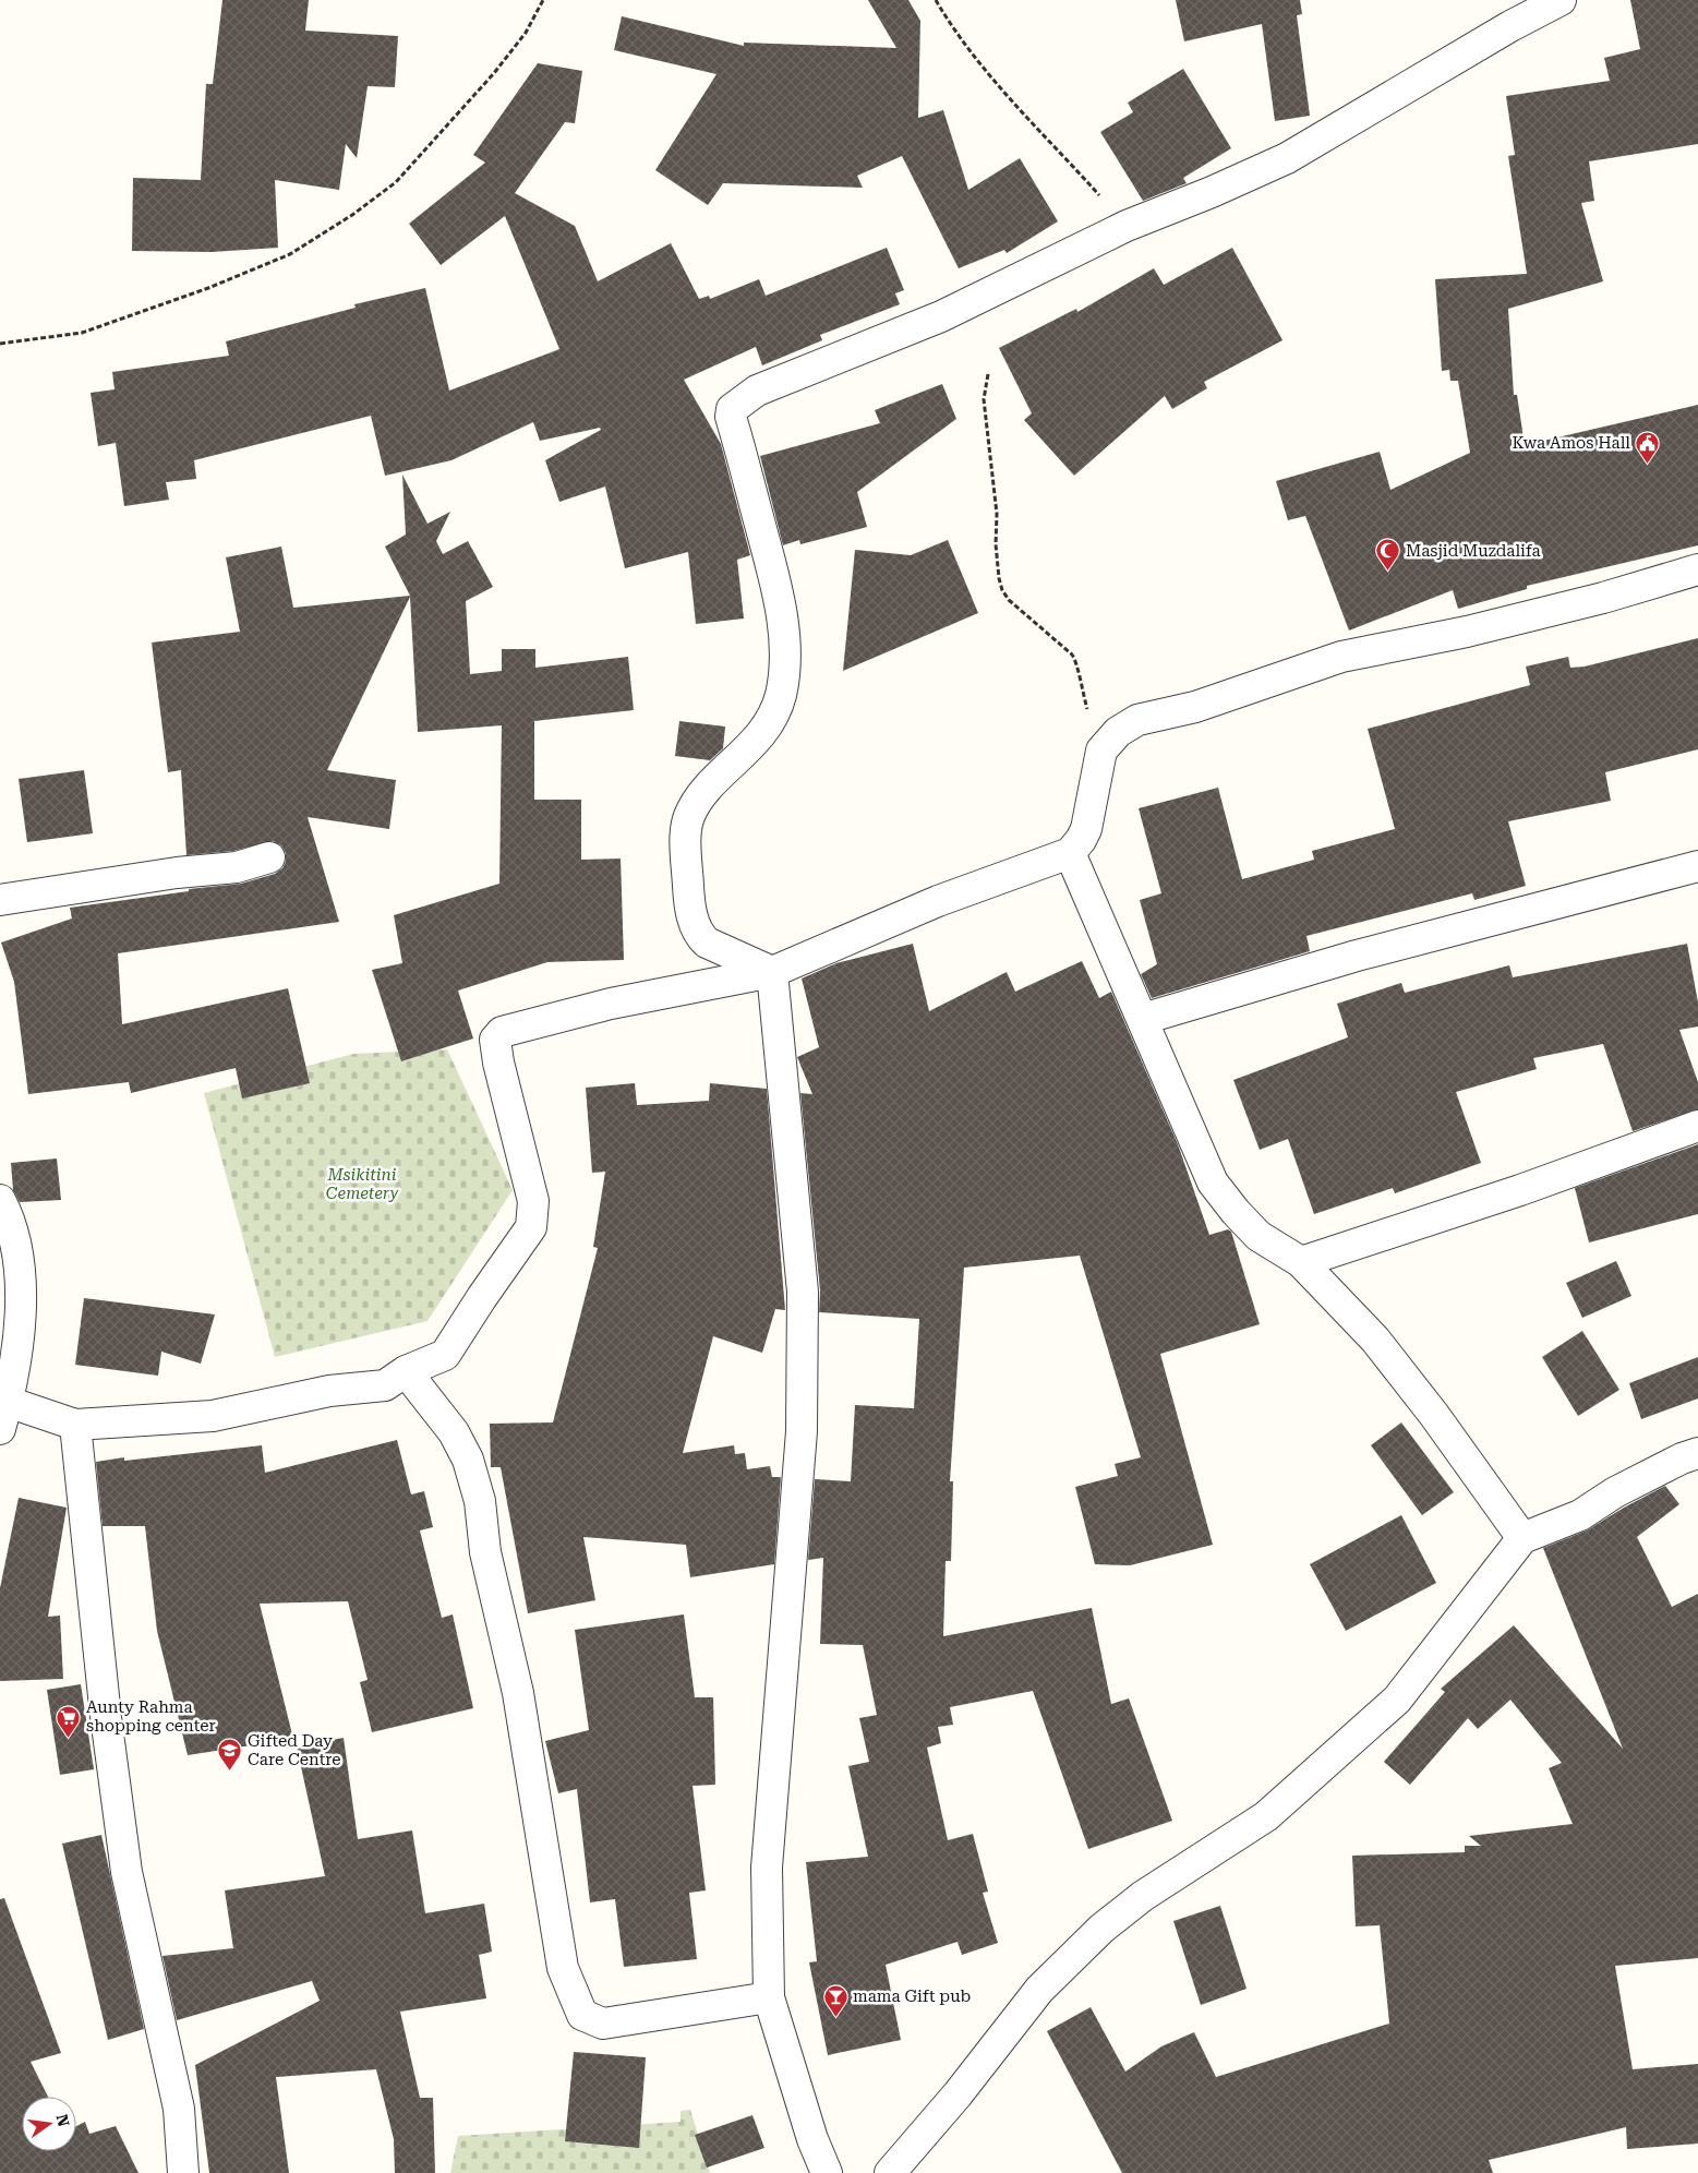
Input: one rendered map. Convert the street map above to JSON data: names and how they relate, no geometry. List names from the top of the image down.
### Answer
{
  "parks": ["Msikitini Cemetery"],
  "places": {
    "public building": ["Kwa Amos Hall"],
    "mosque": ["Masjid Muzdalifa"],
    "supermarket": ["Aunty Rahma shopping center"],
    "school or university": ["Gifted Day Care Centre"],
    "bar": ["mama Gift pub"]
  },
  "north": "right"
}
